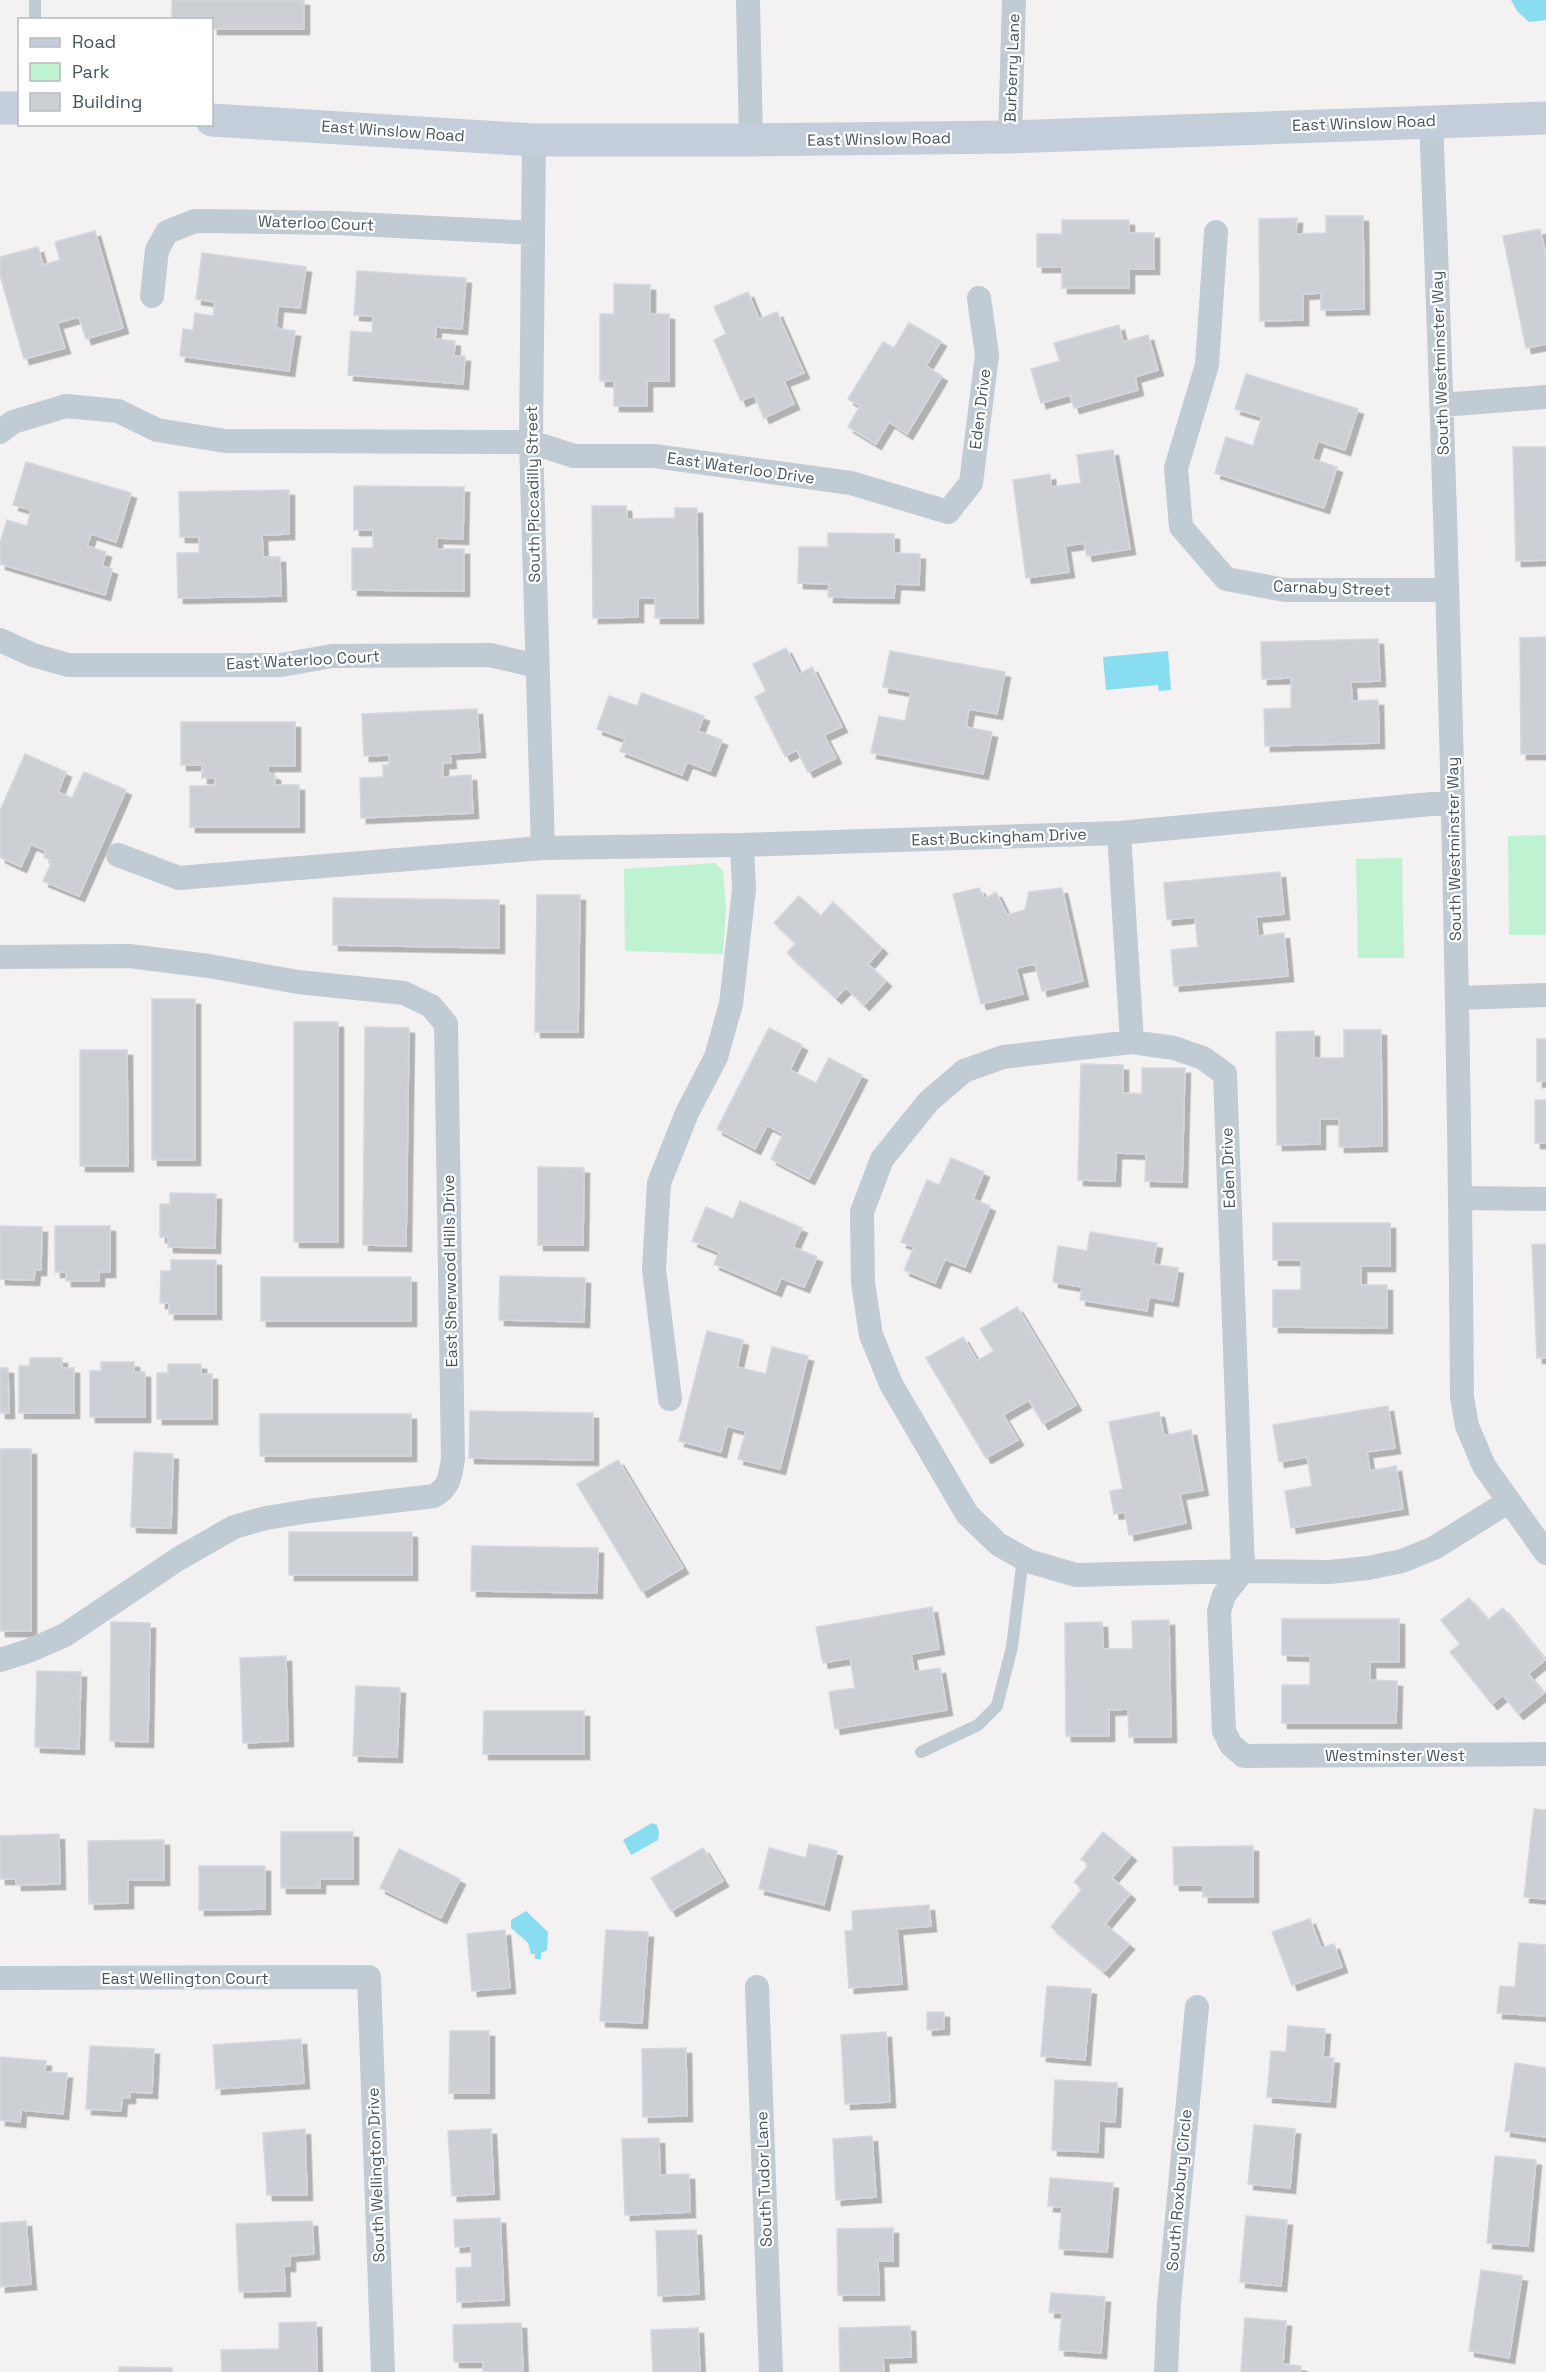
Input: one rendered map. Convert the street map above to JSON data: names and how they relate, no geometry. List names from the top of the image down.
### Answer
{
  "streets": {
    "main road": ["East Winslow Road"],
    "street": [
      "Burberry Lane",
      "Waterloo Court",
      "South Westminster Way",
      "Eden Drive",
      "East Waterloo Drive",
      "South Piccadilly Street",
      "Carnaby Street",
      "East Waterloo Court",
      "East Buckingham Drive",
      "East Sherwood Hills Drive",
      "Westminster West",
      "East Wellington Court",
      "South Wellington Drive",
      "South Tudor Lane",
      "South Roxbury Circle"
    ]
  },
  "crossings": [
    ["Burberry Lane", "East Winslow Road"],
    ["East Winslow Road", "South Westminster Way"],
    ["East Winslow Road", "South Piccadilly Street"],
    ["Waterloo Court", "South Piccadilly Street"],
    ["South Westminster Way", "Carnaby Street"],
    ["South Westminster Way", "East Buckingham Drive"],
    ["Eden Drive", "East Waterloo Drive"],
    ["Eden Drive", "Westminster West"],
    ["East Waterloo Drive", "South Piccadilly Street"],
    ["South Piccadilly Street", "East Waterloo Court"],
    ["South Piccadilly Street", "East Buckingham Drive"],
    ["East Wellington Court", "South Wellington Drive"]
  ],
  "legend": ["Road", "Park", "Building"]
}
